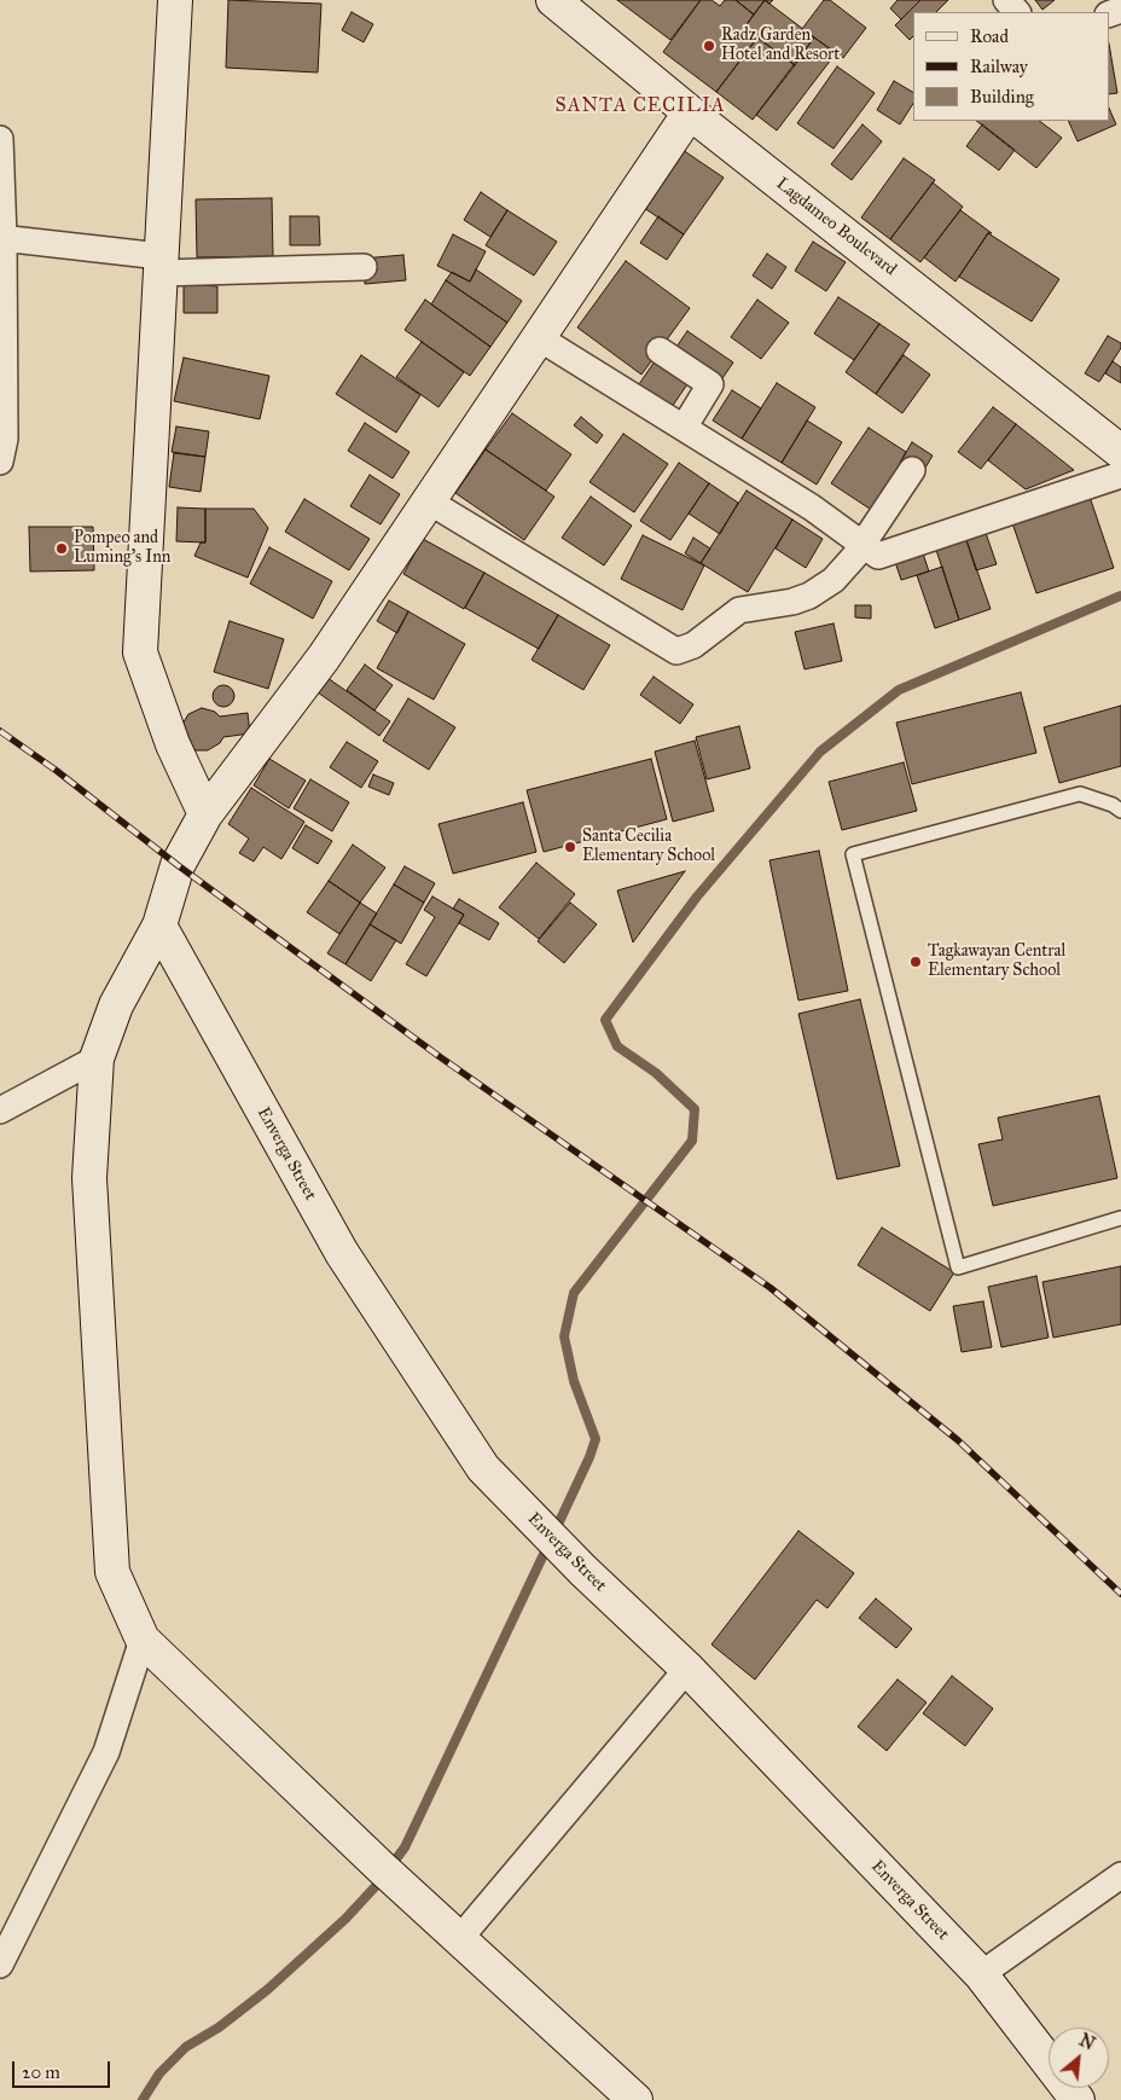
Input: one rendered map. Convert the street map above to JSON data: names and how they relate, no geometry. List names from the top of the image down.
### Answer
{
  "streets": {
    "main road": ["Lagdameo Boulevard", "Enverga Street"]
  },
  "districts": ["SANTA CECILIA"],
  "places": [
    "Radz Garden Hotel and Resort",
    "Pompeo and Luming's Inn",
    "Santa Cecilia Elementary School",
    "Tagkawayan Central Elementary School"
  ],
  "legend": ["Road", "Railway", "Building"],
  "scale_bar": "20 m",
  "north": "top right"
}
